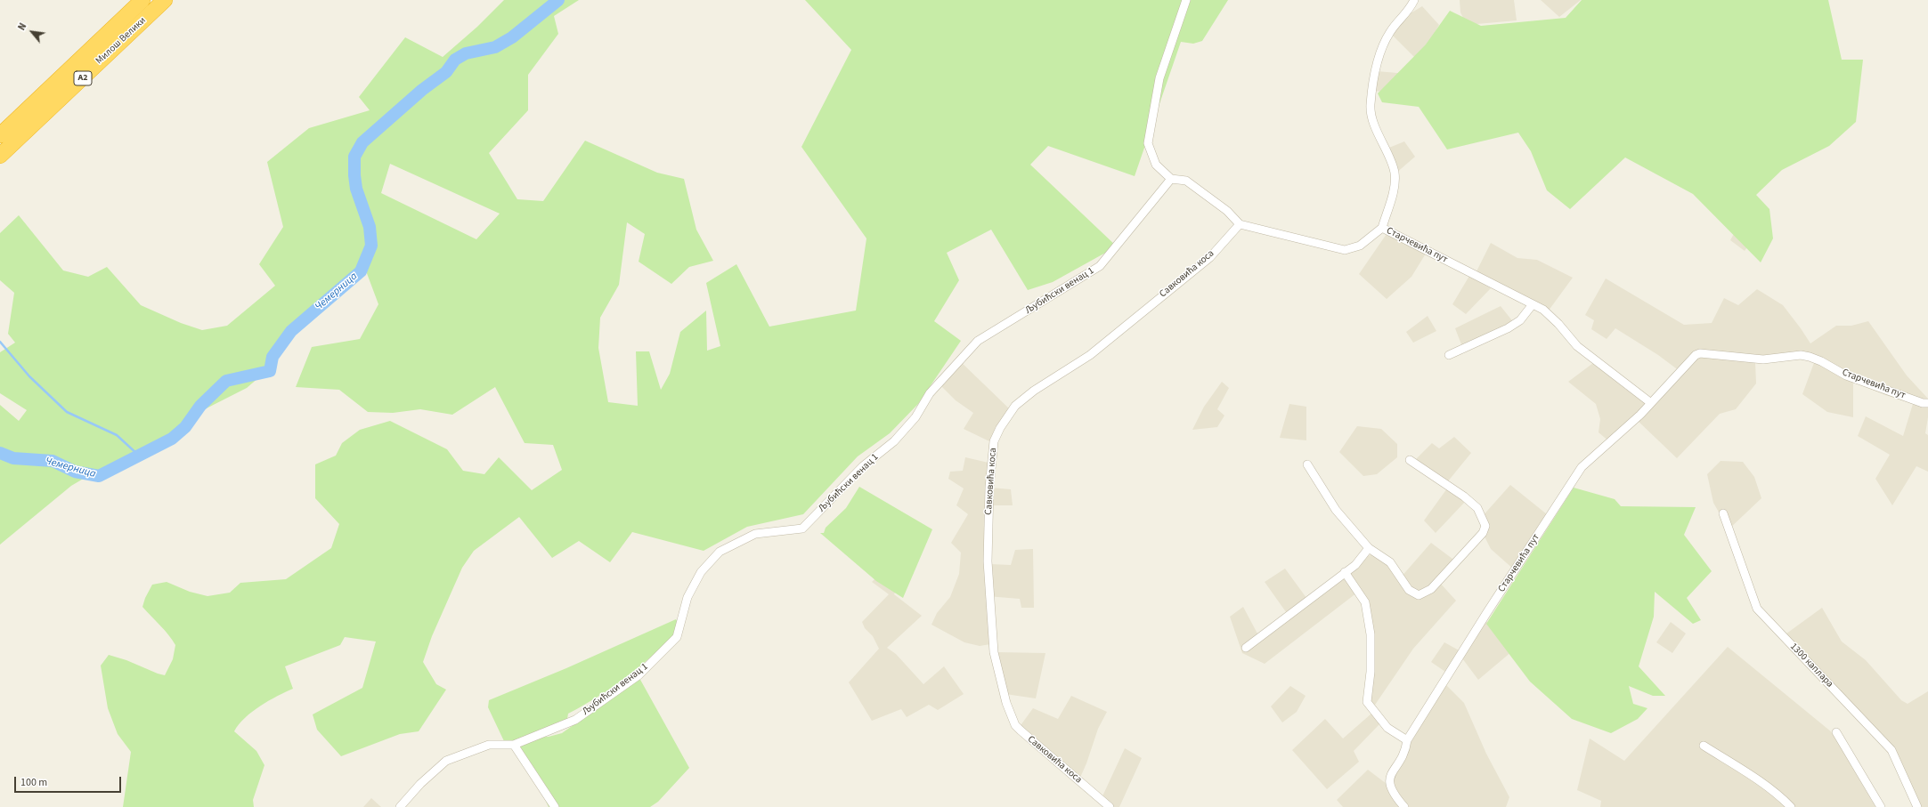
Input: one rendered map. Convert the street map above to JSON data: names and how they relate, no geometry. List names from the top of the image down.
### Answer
{
  "streets": {
    "highway": ["Милош Велики", "A2"],
    "street": [
      "Старчевића пут",
      "Савковића коса",
      "Љубићски венац 1",
      "1300 каплара"
    ]
  },
  "water": ["Чемерница"],
  "scale_bar": "100 m",
  "north": "top left"
}
